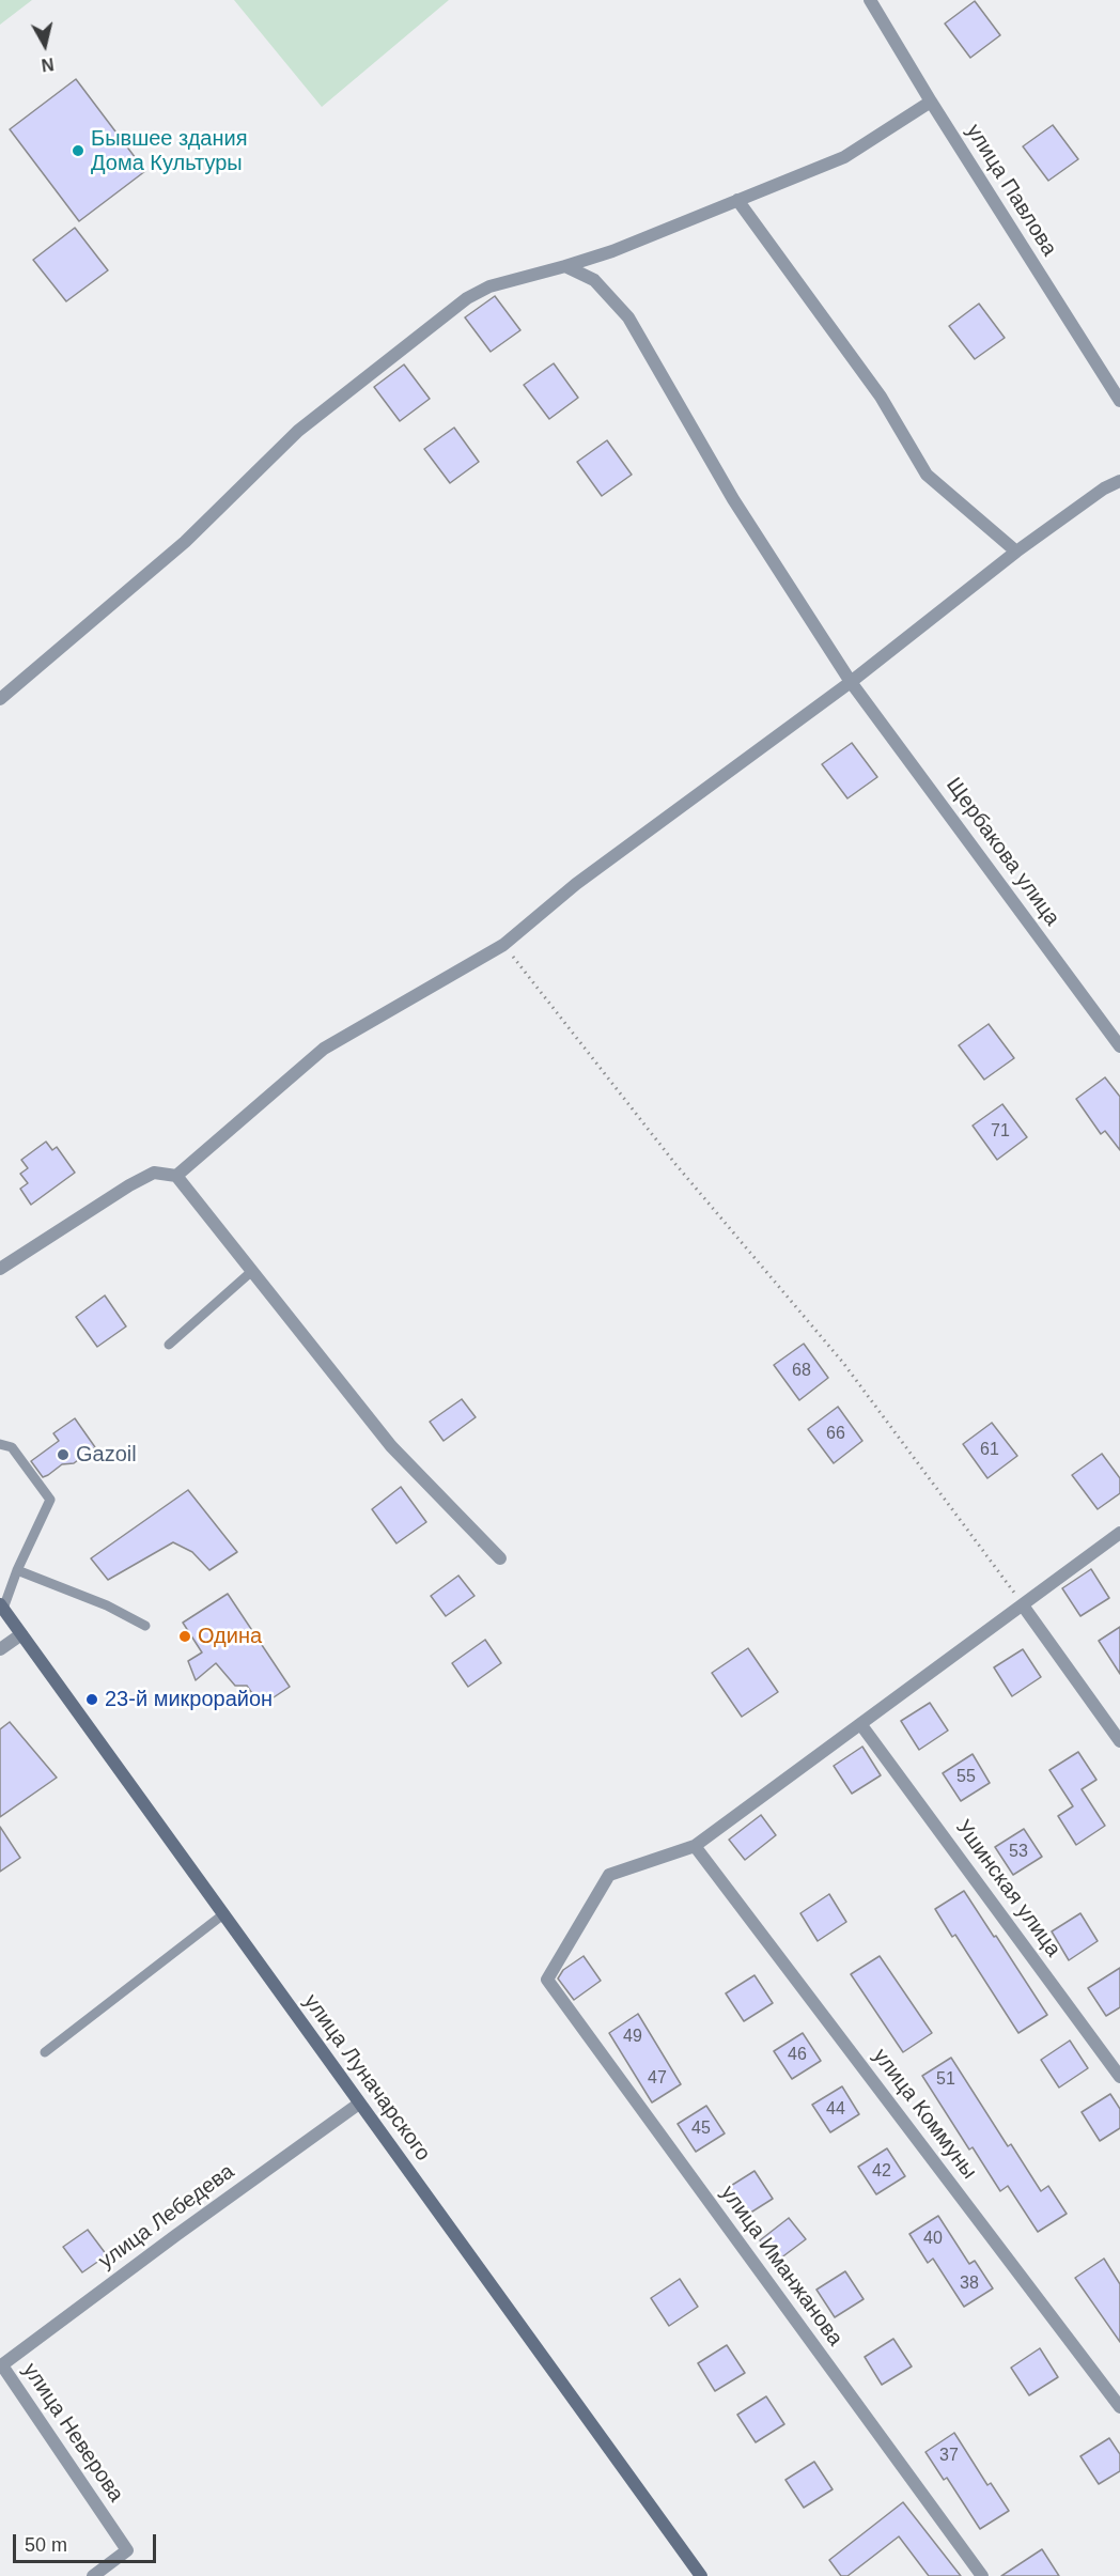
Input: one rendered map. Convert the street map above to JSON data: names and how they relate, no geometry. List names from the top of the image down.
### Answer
{
  "streets": {
    "main road": ["улица Луначарского"],
    "street": [
      "улица Павлова",
      "Щербакова улица",
      "Ушинская улица",
      "улица Коммуны",
      "улица Лебедева",
      "улица Иманжанова",
      "улица Неверова"
    ]
  },
  "crossings": [
    ["улица Луначарского", "улица Лебедева"],
    ["улица Коммуны", "улица Иманжанова"],
    ["улица Лебедева", "улица Неверова"]
  ],
  "places": [
    "Бывшее здания Дома Культуры",
    "Gazoil",
    "Одина",
    "23-й микрорайон"
  ],
  "house_numbers": [
    "71",
    "68",
    "66",
    "61",
    "55",
    "53",
    "49",
    "46",
    "47",
    "51",
    "44",
    "45",
    "42",
    "40",
    "38",
    "37"
  ],
  "scale_bar": "50 m",
  "north": "bottom"
}
